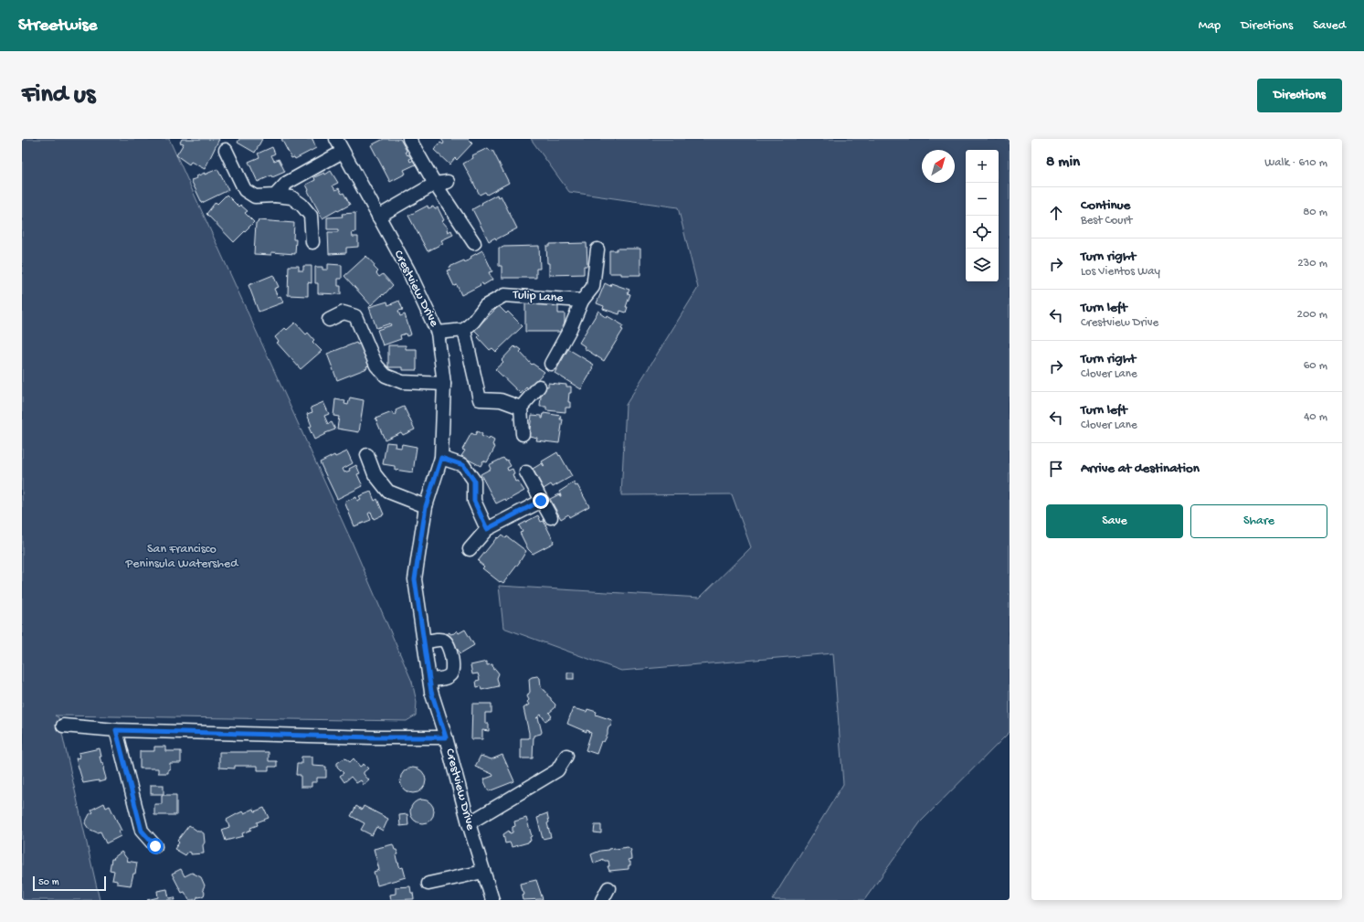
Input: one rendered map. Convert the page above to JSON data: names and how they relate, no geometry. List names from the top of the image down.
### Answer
{
  "streets": {
    "street": ["Crestview Drive", "Tulip Lane"]
  },
  "parks": ["San Francisco Peninsula Watershed"],
  "scale_bar": "50 m",
  "north": "top right",
  "page": {
    "header": "Streetwise",
    "nav": ["Map", "Directions", "Saved"],
    "buttons": [
      "Directions",
      ["Save", "Share"]
    ],
    "title": "Find us",
    "heading": ["8 min", "Walk · 610 m"],
    "map_buttons": ["+", "−"],
    "list": [
      ["Continue", "Best Court", "80 m"],
      ["Turn right", "Los Vientos Way", "230 m"],
      ["Turn left", "Crestview Drive", "200 m"],
      ["Turn right", "Clover Lane", "60 m"],
      ["Turn left", "Clover Lane", "40 m"],
      "Arrive at destination"
    ],
    "scale": "50 m"
  }
}
